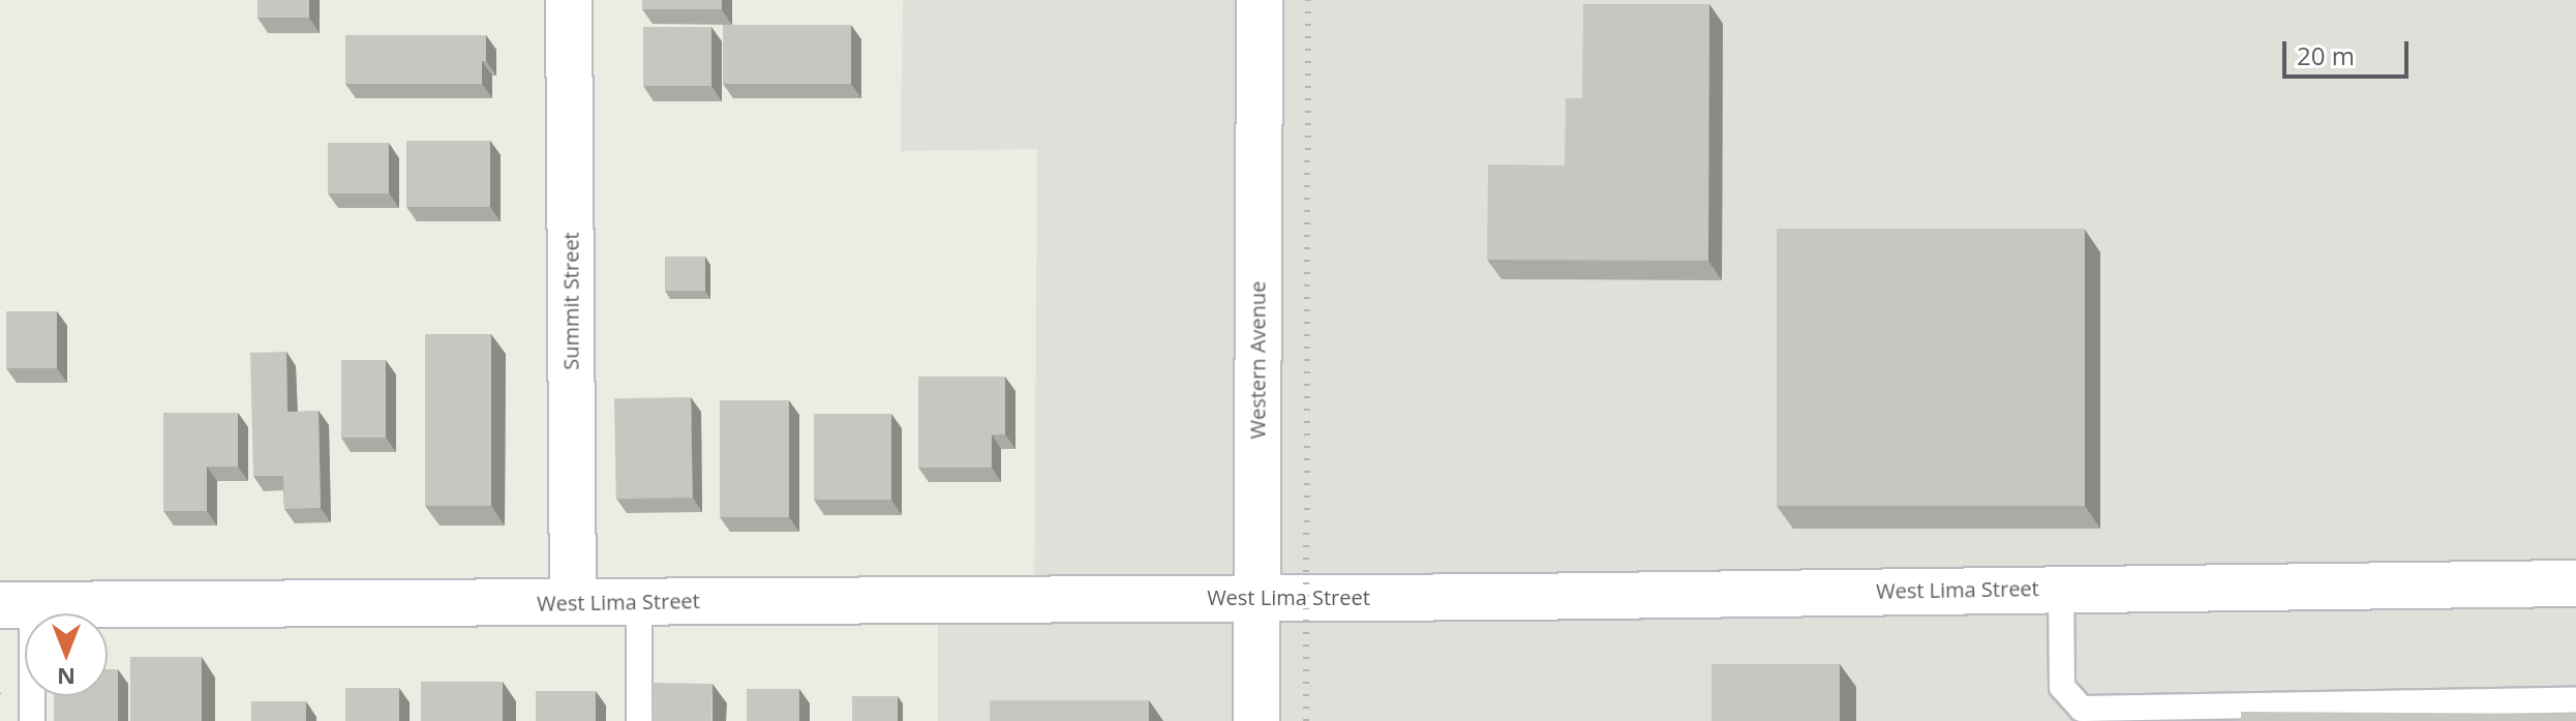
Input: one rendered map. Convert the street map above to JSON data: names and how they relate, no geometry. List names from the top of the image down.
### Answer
{
  "streets": {
    "street": ["Summit Street", "Western Avenue", "West Lima Street"]
  },
  "crossings": [
    ["Summit Street", "West Lima Street"],
    ["Western Avenue", "West Lima Street"]
  ],
  "scale_bar": "20 m",
  "north": "bottom"
}
